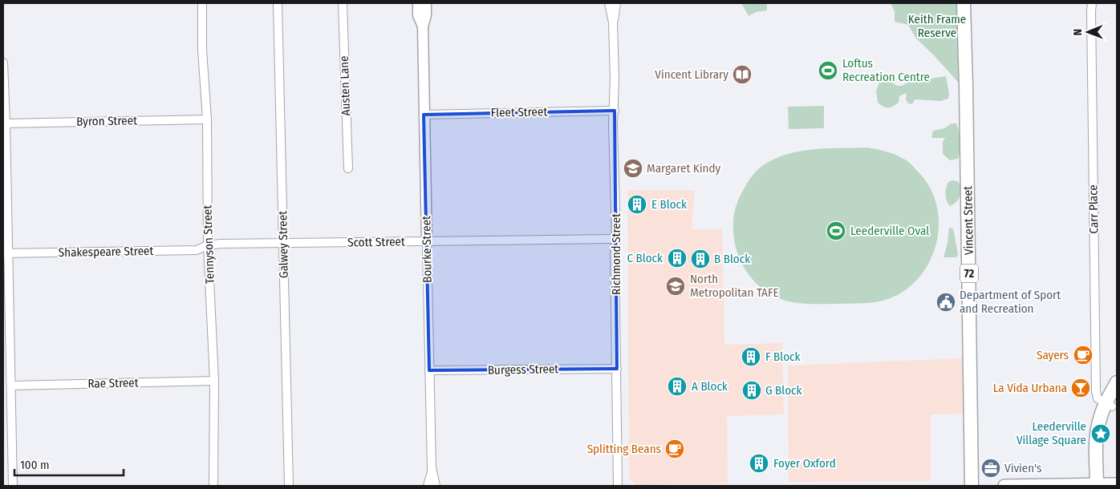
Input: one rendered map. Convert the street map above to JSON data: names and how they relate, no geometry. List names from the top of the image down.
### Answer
{
  "streets": {
    "main road": ["Vincent Street", "72"],
    "street": [
      "Austen Lane",
      "Fleet Street",
      "Byron Street",
      "Carr Place",
      "Scott Street",
      "Tennyson Street",
      "Galwey Street",
      "Bourke Street",
      "Shakespeare Street",
      "Richmond Street",
      "Burgess Street",
      "Rae Street"
    ]
  },
  "crossings": [
    ["Fleet Street", "Bourke Street"],
    ["Fleet Street", "Richmond Street"],
    ["Byron Street", "Tennyson Street"],
    ["Scott Street", "Tennyson Street"],
    ["Scott Street", "Galwey Street"],
    ["Scott Street", "Bourke Street"],
    ["Scott Street", "Shakespeare Street"],
    ["Scott Street", "Richmond Street"],
    ["Tennyson Street", "Shakespeare Street"],
    ["Tennyson Street", "Rae Street"],
    ["Bourke Street", "Burgess Street"],
    ["Richmond Street", "Burgess Street"]
  ],
  "parks": ["Keith Frame Reserve"],
  "places": {
    "sports": ["Loftus Recreation Centre", "Leederville Oval"],
    "library": ["Vincent Library"],
    "school or university": ["Margaret Kindy", "North Metropolitan TAFE"],
    "building": [
      "E Block",
      "C Block",
      "B Block",
      "F Block",
      "A Block",
      "G Block",
      "Foyer Oxford"
    ],
    "public building": ["Department of Sport and Recreation"],
    "cafe": ["Sayers", "Splitting Beans"],
    "bar": ["La Vida Urbana"],
    "place": ["Leederville Village Square"],
    "office": ["Vivien's"]
  },
  "scale_bar": "100 m",
  "north": "left"
}
